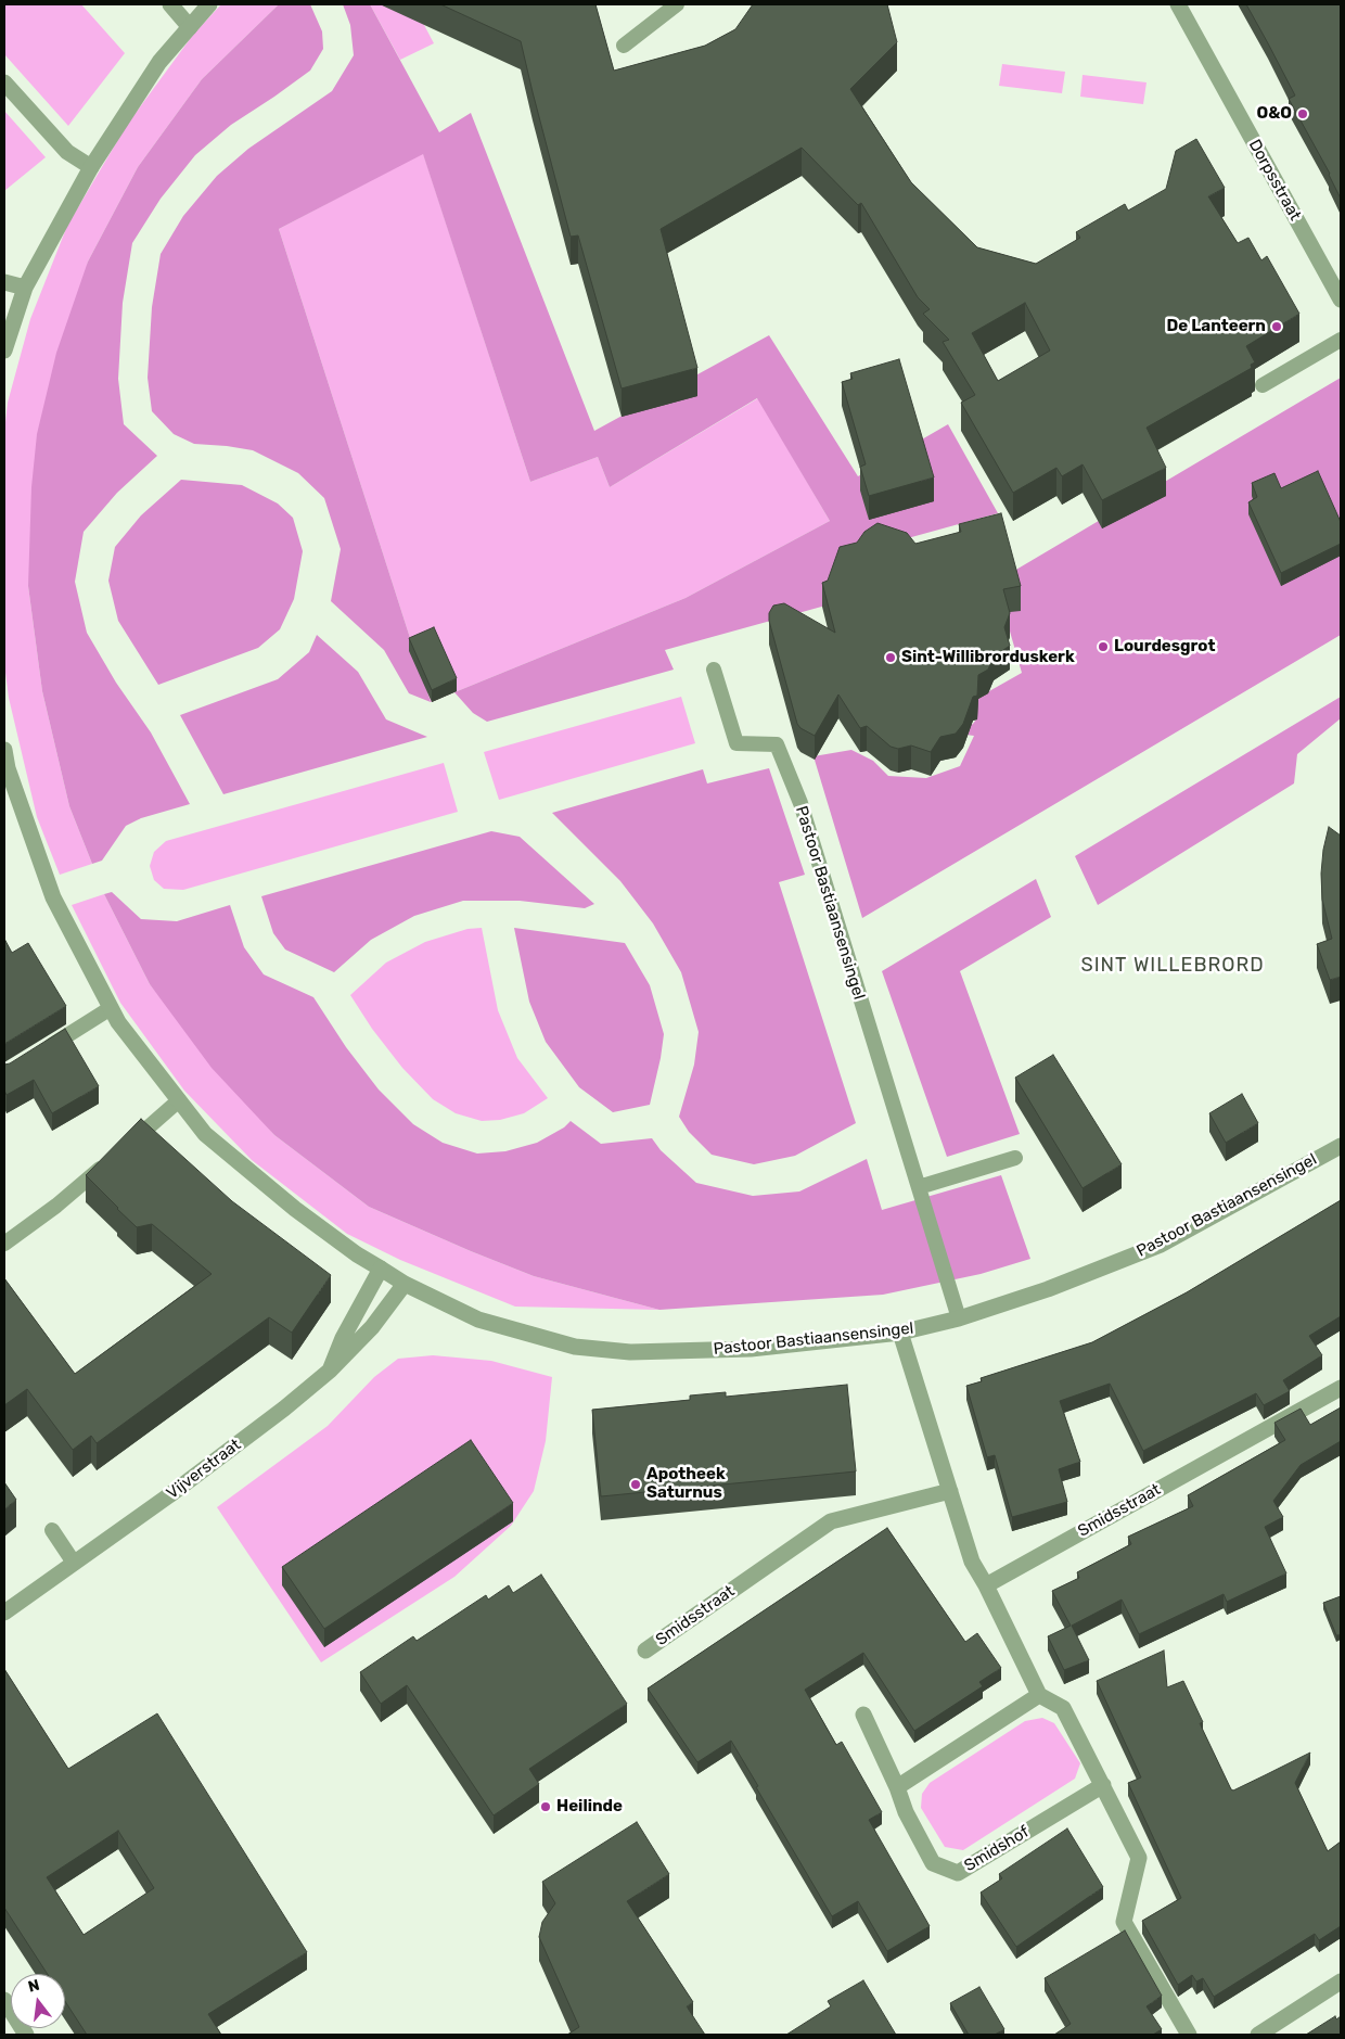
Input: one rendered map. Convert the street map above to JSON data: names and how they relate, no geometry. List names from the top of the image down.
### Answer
{
  "streets": {
    "street": [
      "Dorpsstraat",
      "Pastoor Bastiaansensingel",
      "Vijverstraat",
      "Smidsstraat",
      "Smidshof"
    ]
  },
  "crossings": [
    ["Pastoor Bastiaansensingel", "Vijverstraat"]
  ],
  "districts": ["SINT WILLEBRORD"],
  "places": [
    "O&O",
    "De Lanteern",
    "Lourdesgrot",
    "Sint-Willibrorduskerk",
    "Apotheek Saturnus",
    "Heilinde"
  ],
  "north": "top"
}
